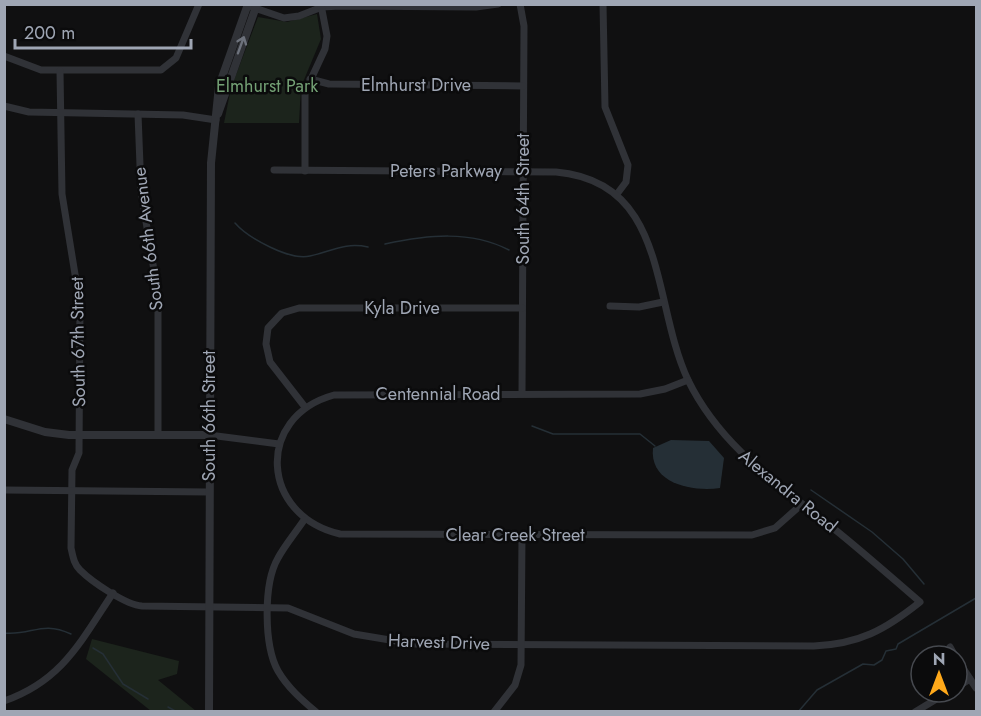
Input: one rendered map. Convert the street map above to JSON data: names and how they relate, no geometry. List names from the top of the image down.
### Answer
{
  "streets": {
    "street": [
      "Elmhurst Drive",
      "Peters Parkway",
      "South 64th Street",
      "South 66th Avenue",
      "Kyla Drive",
      "South 67th Street",
      "Centennial Road",
      "South 66th Street",
      "Alexandra Road",
      "Clear Creek Street",
      "Harvest Drive"
    ]
  },
  "crossings": [
    ["Elmhurst Drive", "South 64th Street"],
    ["Peters Parkway", "South 64th Street"],
    ["Peters Parkway", "Alexandra Road"],
    ["South 64th Street", "Kyla Drive"],
    ["South 64th Street", "Centennial Road"],
    ["Kyla Drive", "Centennial Road"],
    ["South 67th Street", "Harvest Drive"],
    ["Centennial Road", "Alexandra Road"],
    ["Centennial Road", "Clear Creek Street"],
    ["South 66th Street", "Harvest Drive"],
    ["Alexandra Road", "Clear Creek Street"],
    ["Alexandra Road", "Harvest Drive"]
  ],
  "parks": ["Elmhurst Park"],
  "scale_bar": "200 m",
  "north": "top"
}
